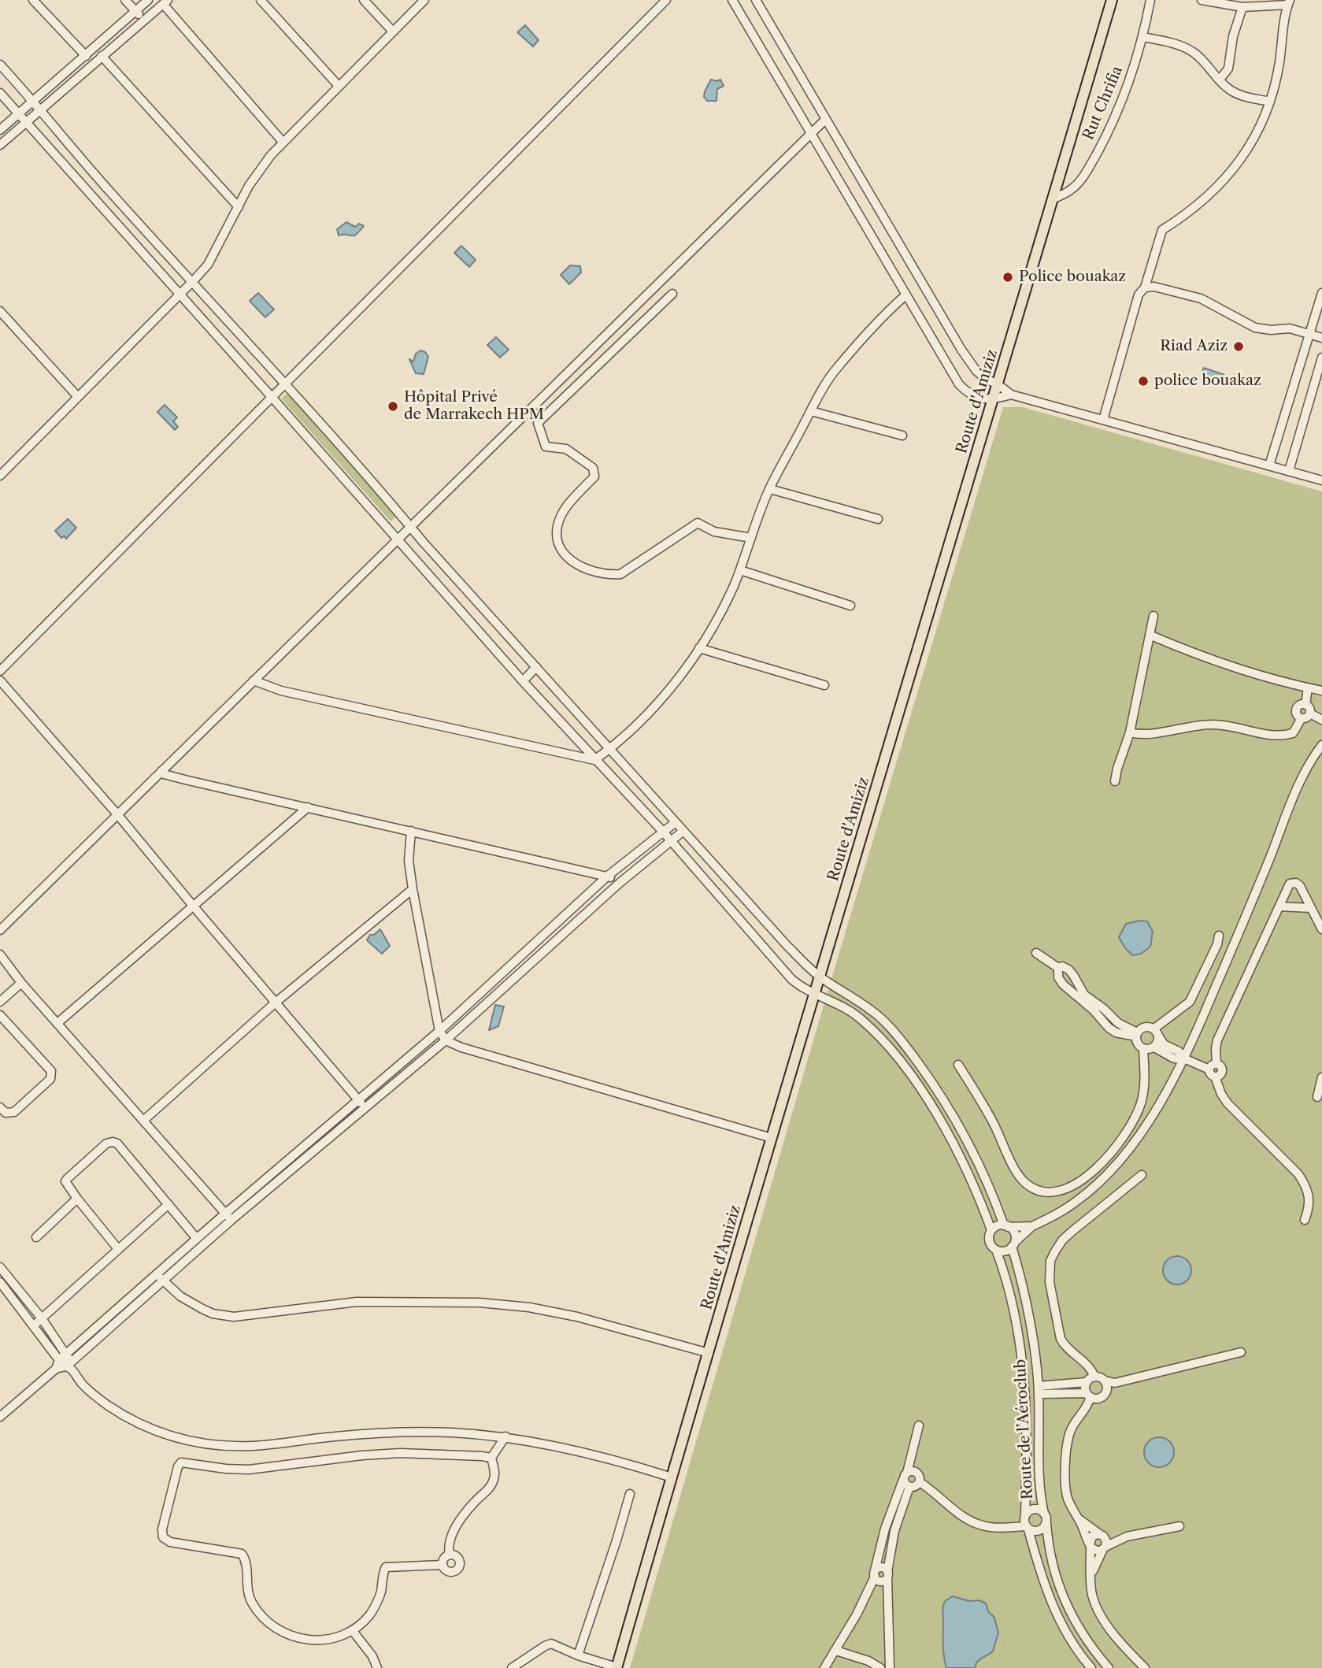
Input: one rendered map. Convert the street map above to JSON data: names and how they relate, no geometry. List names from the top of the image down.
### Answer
{
  "streets": {
    "main road": ["Route d'Amiziz"],
    "street": ["Rut Chrifia", "Route de l’Aéroclub"]
  },
  "crossings": [
    ["Rut Chrifia", "Route d'Amiziz"]
  ],
  "places": [
    "Police bouakaz",
    "Riad Aziz",
    "police bouakaz",
    "Hôpital Privé de Marrakech HPM"
  ]
}
